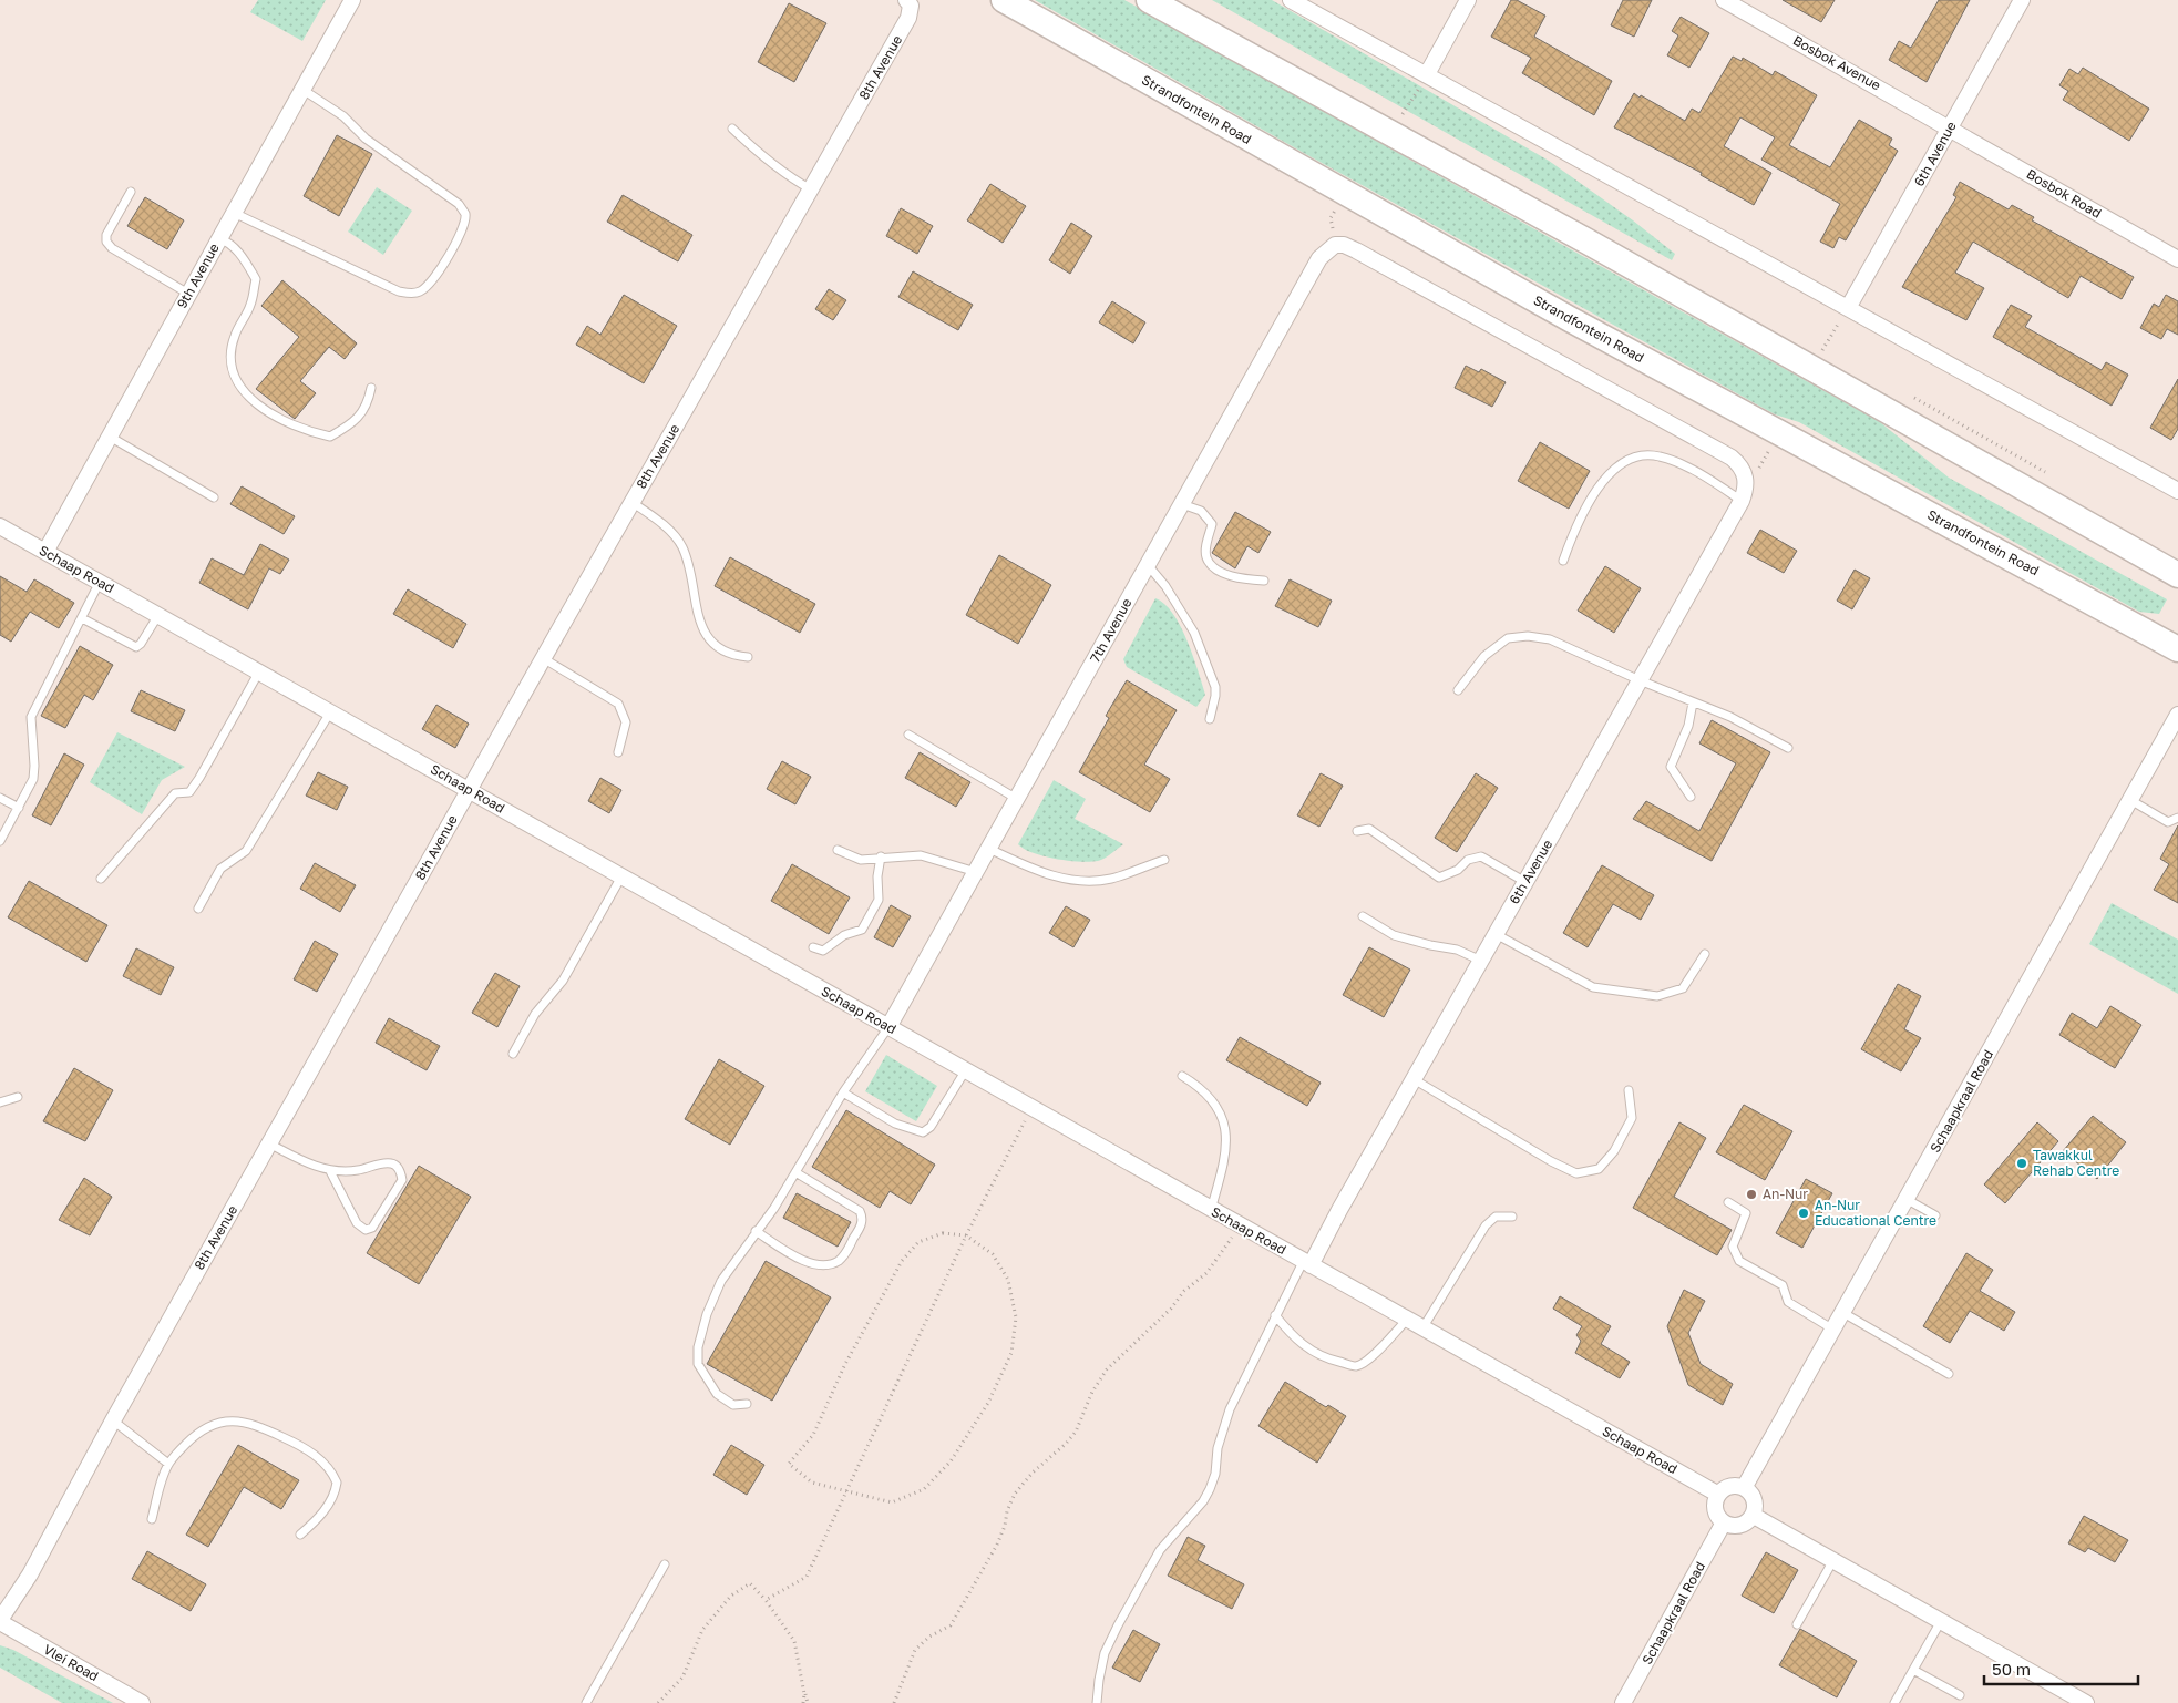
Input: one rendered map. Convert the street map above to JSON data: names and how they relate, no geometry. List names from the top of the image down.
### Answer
{
  "streets": {
    "main road": ["Strandfontein Road"],
    "street": [
      "Bosbok Avenue",
      "8th Avenue",
      "6th Avenue",
      "Bosbok Road",
      "9th Avenue",
      "Schaap Road",
      "7th Avenue",
      "Schaapkraal Road",
      "Vlei Road"
    ]
  },
  "crossings": [
    ["Bosbok Avenue", "6th Avenue"],
    ["Bosbok Avenue", "Bosbok Road"],
    ["8th Avenue", "Schaap Road"],
    ["8th Avenue", "Vlei Road"],
    ["6th Avenue", "Bosbok Road"],
    ["6th Avenue", "Schaap Road"],
    ["6th Avenue", "7th Avenue"],
    ["9th Avenue", "Schaap Road"],
    ["Schaap Road", "7th Avenue"],
    ["Schaap Road", "Schaapkraal Road"]
  ],
  "places": ["Tawakkul Rehab Centre", "An-Nur", "An-Nur Educational Centre"],
  "scale_bar": "50 m"
}
